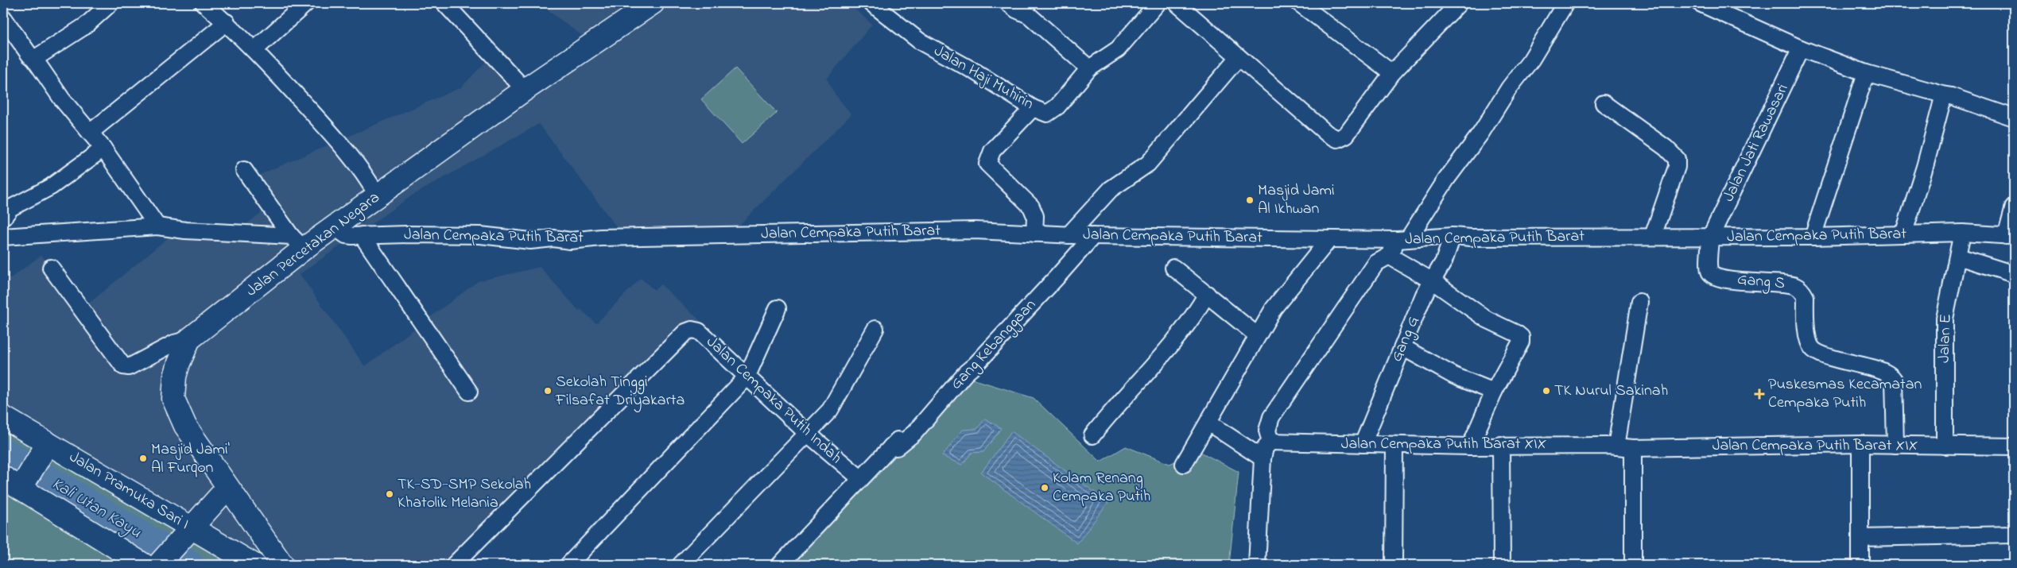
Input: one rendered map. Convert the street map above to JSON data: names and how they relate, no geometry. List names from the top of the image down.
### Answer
{
  "streets": {
    "main road": ["Jalan Percetakan Negara", "Jalan Pramuka Sari I"],
    "street": [
      "Jalan Haji Muhirin",
      "Jalan Jati Rawasari",
      "Jalan Cempaka Putih Barat",
      "Gang S",
      "Jalan E",
      "Gang G",
      "Gang Kebanggaan",
      "Jalan Cempaka Putih Indah",
      "Jalan Cempaka Putih Barat XIX"
    ]
  },
  "crossings": [
    ["Jalan Jati Rawasari", "Jalan Cempaka Putih Barat"],
    ["Jalan Jati Rawasari", "Gang S"],
    ["Jalan Cempaka Putih Barat", "Jalan Percetakan Negara"],
    ["Jalan Cempaka Putih Barat", "Gang S"],
    ["Jalan Cempaka Putih Barat", "Jalan E"],
    ["Jalan Cempaka Putih Barat", "Gang G"],
    ["Jalan Cempaka Putih Barat", "Gang Kebanggaan"],
    ["Gang S", "Jalan Cempaka Putih Barat XIX"],
    ["Jalan E", "Jalan Cempaka Putih Barat XIX"],
    ["Gang G", "Jalan Cempaka Putih Barat XIX"]
  ],
  "water": ["Kali Utan Kayu"],
  "places": {
    "other": [
      "Masjid Jami Al Ikhwan",
      "Sekolah Tinggi Filsafat Driyakarta",
      "TK Nurul Sakinah",
      "Masjid Jami' Al Furqon",
      "Kolam Renang Cempaka Putih",
      "TK-SD-SMP Sekolah Khatolik Melania"
    ],
    "health": ["Puskesmas Kecamatan Cempaka Putih"]
  }
}
